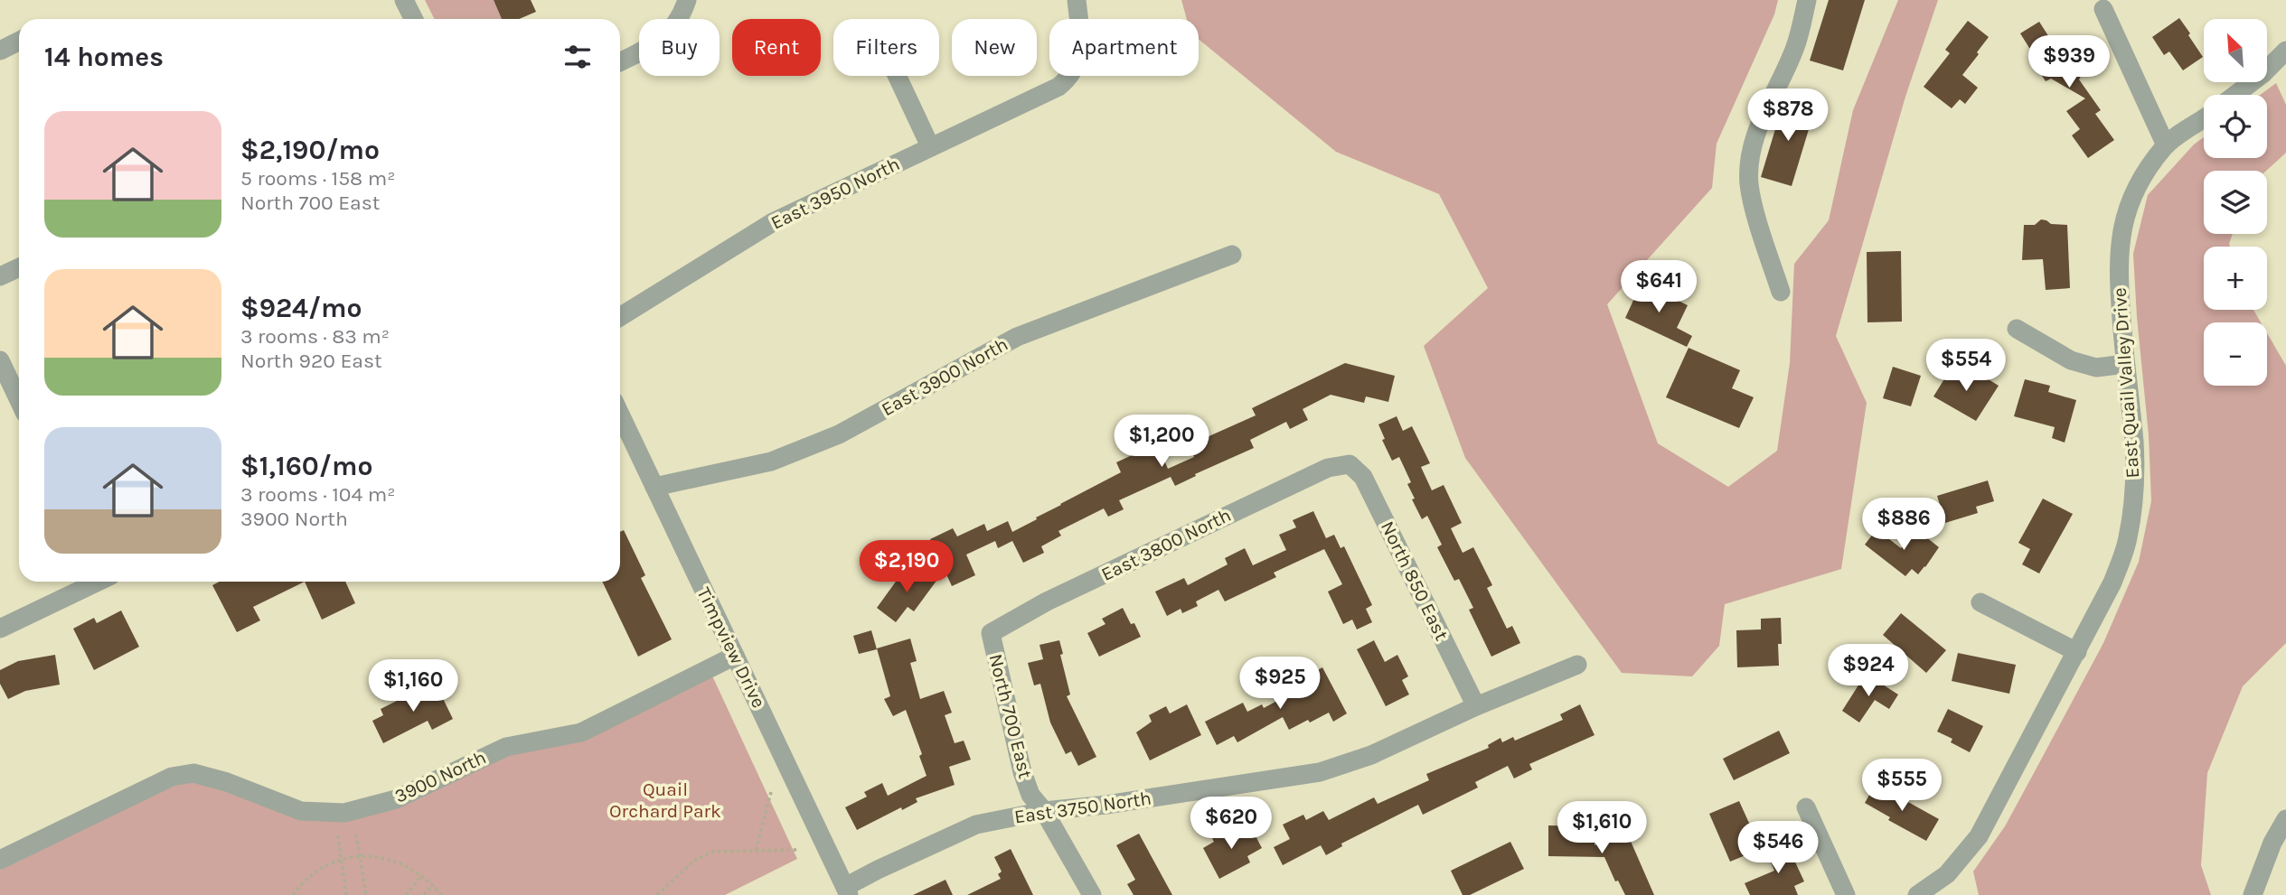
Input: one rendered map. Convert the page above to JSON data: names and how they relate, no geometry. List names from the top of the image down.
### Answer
{
  "streets": {
    "street": [
      "East 3950 North",
      "East 3900 North",
      "East Quail Valley Drive",
      "East 3800 North",
      "North 850 East",
      "Timpview Drive",
      "North 700 East",
      "3900 North",
      "East 3750 North"
    ]
  },
  "crossings": [
    ["East 3900 North", "Timpview Drive"],
    ["East 3800 North", "North 850 East"],
    ["East 3800 North", "North 700 East"],
    ["North 850 East", "East 3750 North"],
    ["Timpview Drive", "3900 North"],
    ["Timpview Drive", "East 3750 North"],
    ["North 700 East", "East 3750 North"]
  ],
  "parks": ["Quail Orchard Park"],
  "north": "top left",
  "page": {
    "map_buttons": ["+", "−"],
    "chip": [
      "Buy",
      "Rent",
      "Filters",
      "New",
      "Apartment"
    ],
    "heading": "14 homes",
    "price": [
      "$939",
      "$878",
      "$641",
      "$554",
      "$1,200",
      "$886",
      "$2,190",
      "$924",
      "$925",
      "$1,160",
      "$555",
      "$620",
      "$1,610",
      "$546"
    ],
    "list": [
      {
        "name": "$2,190/mo",
        "note": "5 rooms · 158 m² · North 700 East"
      },
      {
        "name": "$924/mo",
        "note": "3 rooms · 83 m² · North 920 East"
      },
      {
        "name": "$1,160/mo",
        "note": "3 rooms · 104 m² · 3900 North"
      }
    ]
  }
}
